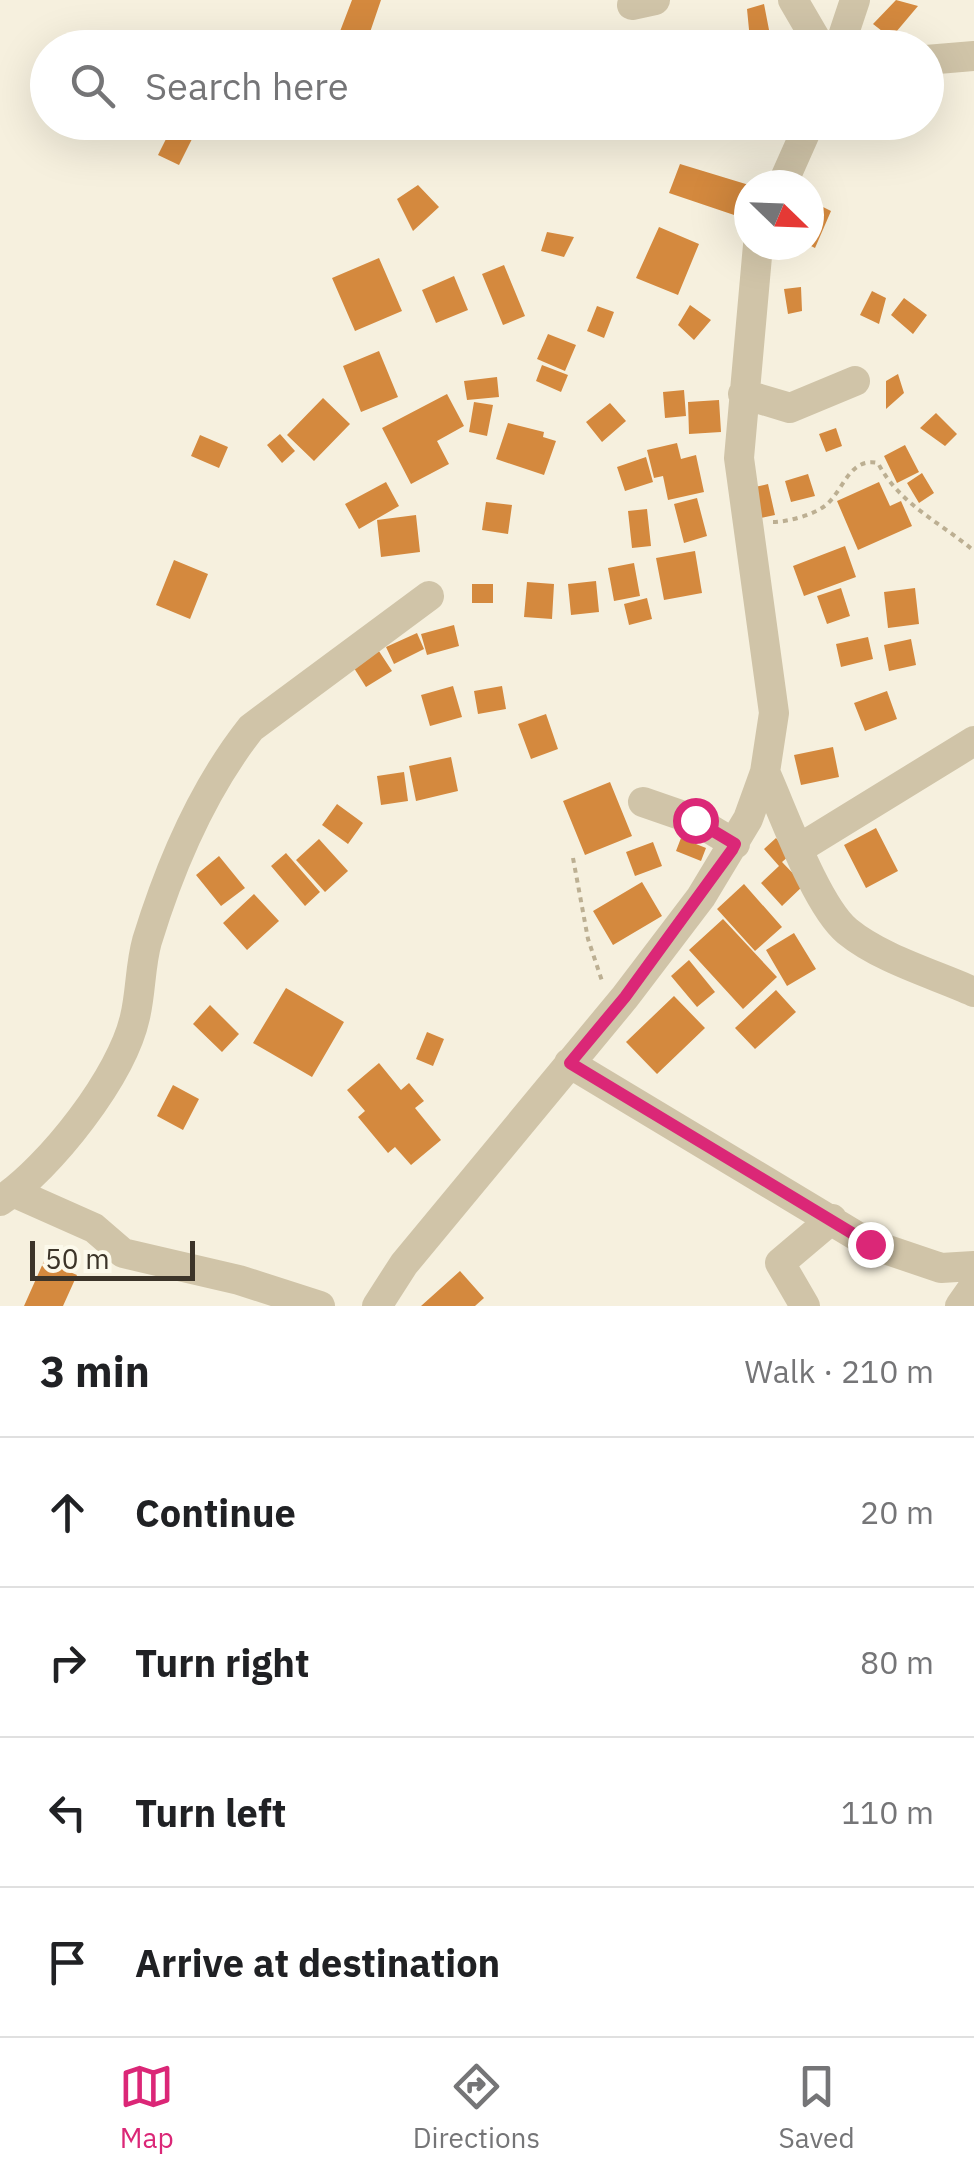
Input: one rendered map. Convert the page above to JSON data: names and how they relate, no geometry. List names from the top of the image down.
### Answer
{
  "scale_bar": "50 m",
  "north": "bottom right",
  "page": {
    "search": "Search here",
    "scale": "50 m",
    "heading": ["3 min", "Walk · 210 m"],
    "list": [
      ["Continue", "20 m"],
      ["Turn right", "80 m"],
      ["Turn left", "110 m"],
      "Arrive at destination"
    ],
    "nav": ["Map", "Directions", "Saved"]
  }
}
